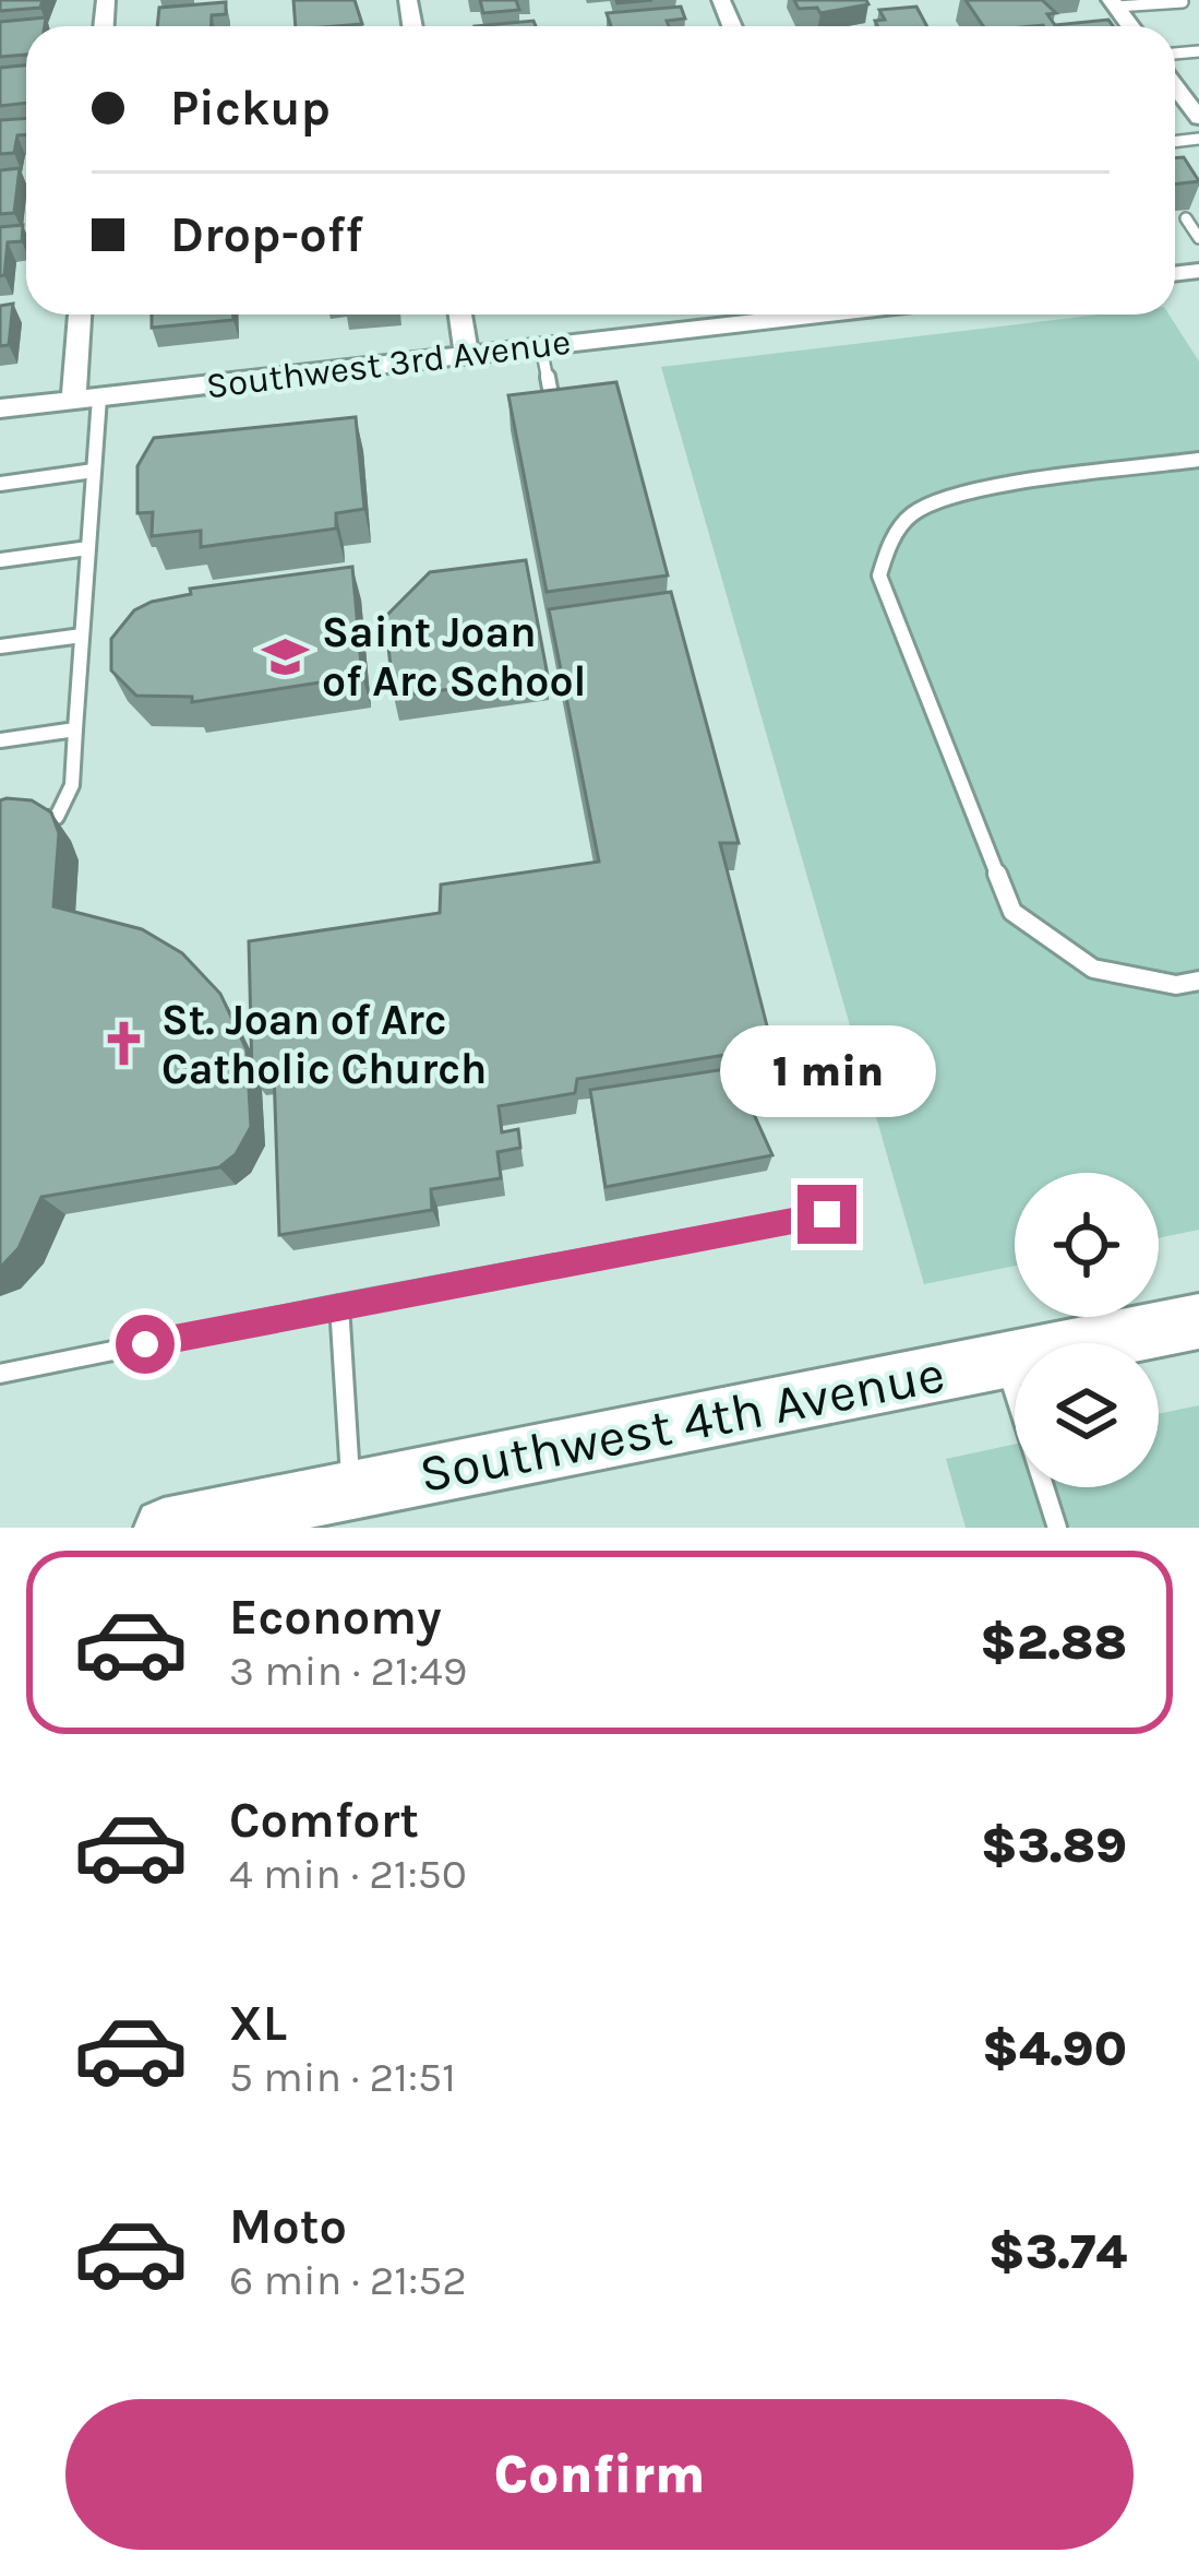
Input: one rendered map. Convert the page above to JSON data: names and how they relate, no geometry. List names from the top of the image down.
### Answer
{
  "streets": {
    "street": ["Southwest 3rd Avenue", "Southwest 4th Avenue"]
  },
  "places": {
    "school or university": ["Saint Joan of Arc School"],
    "church": ["St. Joan of Arc Catholic Church"]
  },
  "page": {
    "banner": ["Pickup", "Drop-off"],
    "bubble": "1 min",
    "list": [
      {
        "name": "Economy",
        "note": "3 min · 21:49",
        "value": "$2.88"
      },
      {
        "name": "Comfort",
        "note": "4 min · 21:50",
        "value": "$3.89"
      },
      {
        "name": "XL",
        "note": "5 min · 21:51",
        "value": "$4.90"
      },
      {
        "name": "Moto",
        "note": "6 min · 21:52",
        "value": "$3.74"
      }
    ],
    "buttons": "Confirm"
  }
}
